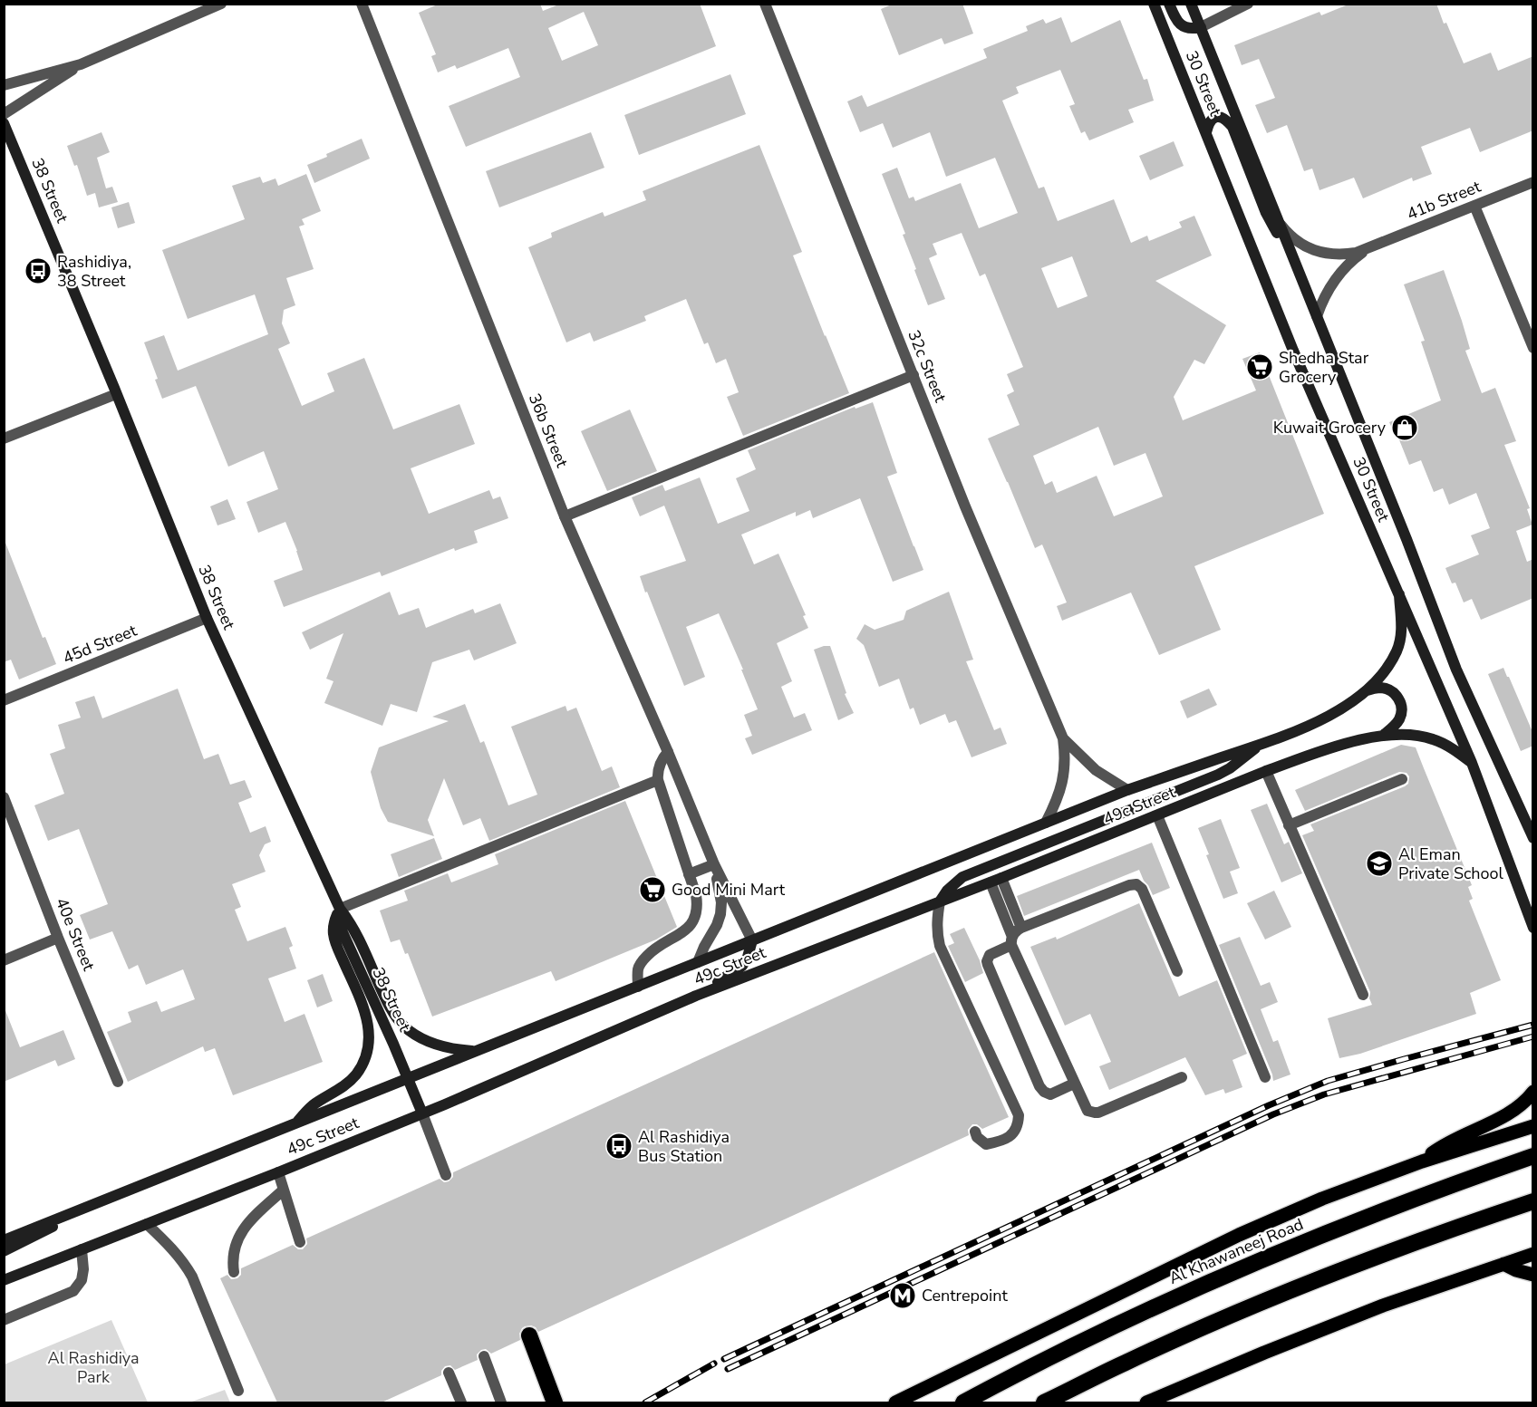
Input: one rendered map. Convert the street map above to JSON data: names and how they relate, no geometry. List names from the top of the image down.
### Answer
{
  "streets": {
    "highway": ["Al Khawaneej Road"],
    "street": [
      "30 Street",
      "38 Street",
      "41b Street",
      "32c Street",
      "36b Street",
      "45d Street",
      "49c Street",
      "40e Street"
    ]
  },
  "crossings": [
    ["30 Street", "41b Street"],
    ["30 Street", "49c Street"],
    ["38 Street", "45d Street"],
    ["38 Street", "49c Street"],
    ["32c Street", "49c Street"],
    ["36b Street", "49c Street"]
  ],
  "parks": ["Al Rashidiya Park"],
  "places": {
    "bus stop": ["Rashidiya, 38 Street", "Al Rashidiya Bus Station"],
    "supermarket": ["Shedha Star Grocery", "Good Mini Mart"],
    "shop": ["Kuwait Grocery"],
    "school or university": ["Al Eman Private School"],
    "metro station": ["Centrepoint"]
  }
}
